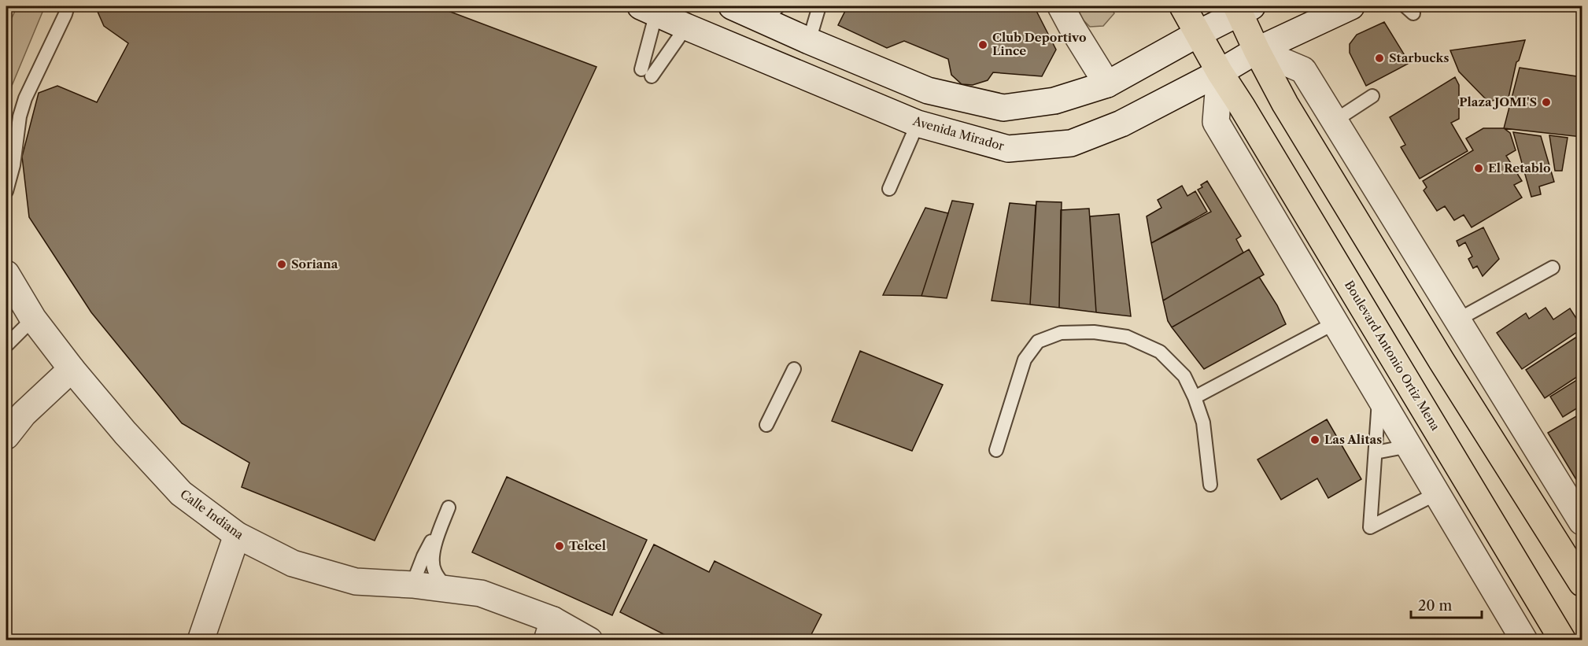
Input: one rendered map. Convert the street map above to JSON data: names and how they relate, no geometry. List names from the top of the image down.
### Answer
{
  "streets": {
    "main road": ["Boulevard Antonio Ortiz Mena"],
    "street": ["Avenida Mirador", "Calle Indiana"]
  },
  "crossings": [
    ["Avenida Mirador", "Boulevard Antonio Ortiz Mena"]
  ],
  "places": [
    "Club Deportivo Lince",
    "Starbucks",
    "Plaza JOMI'S",
    "El Retablo",
    "Soriana",
    "Las Alitas",
    "Telcel"
  ],
  "scale_bar": "20 m"
}
